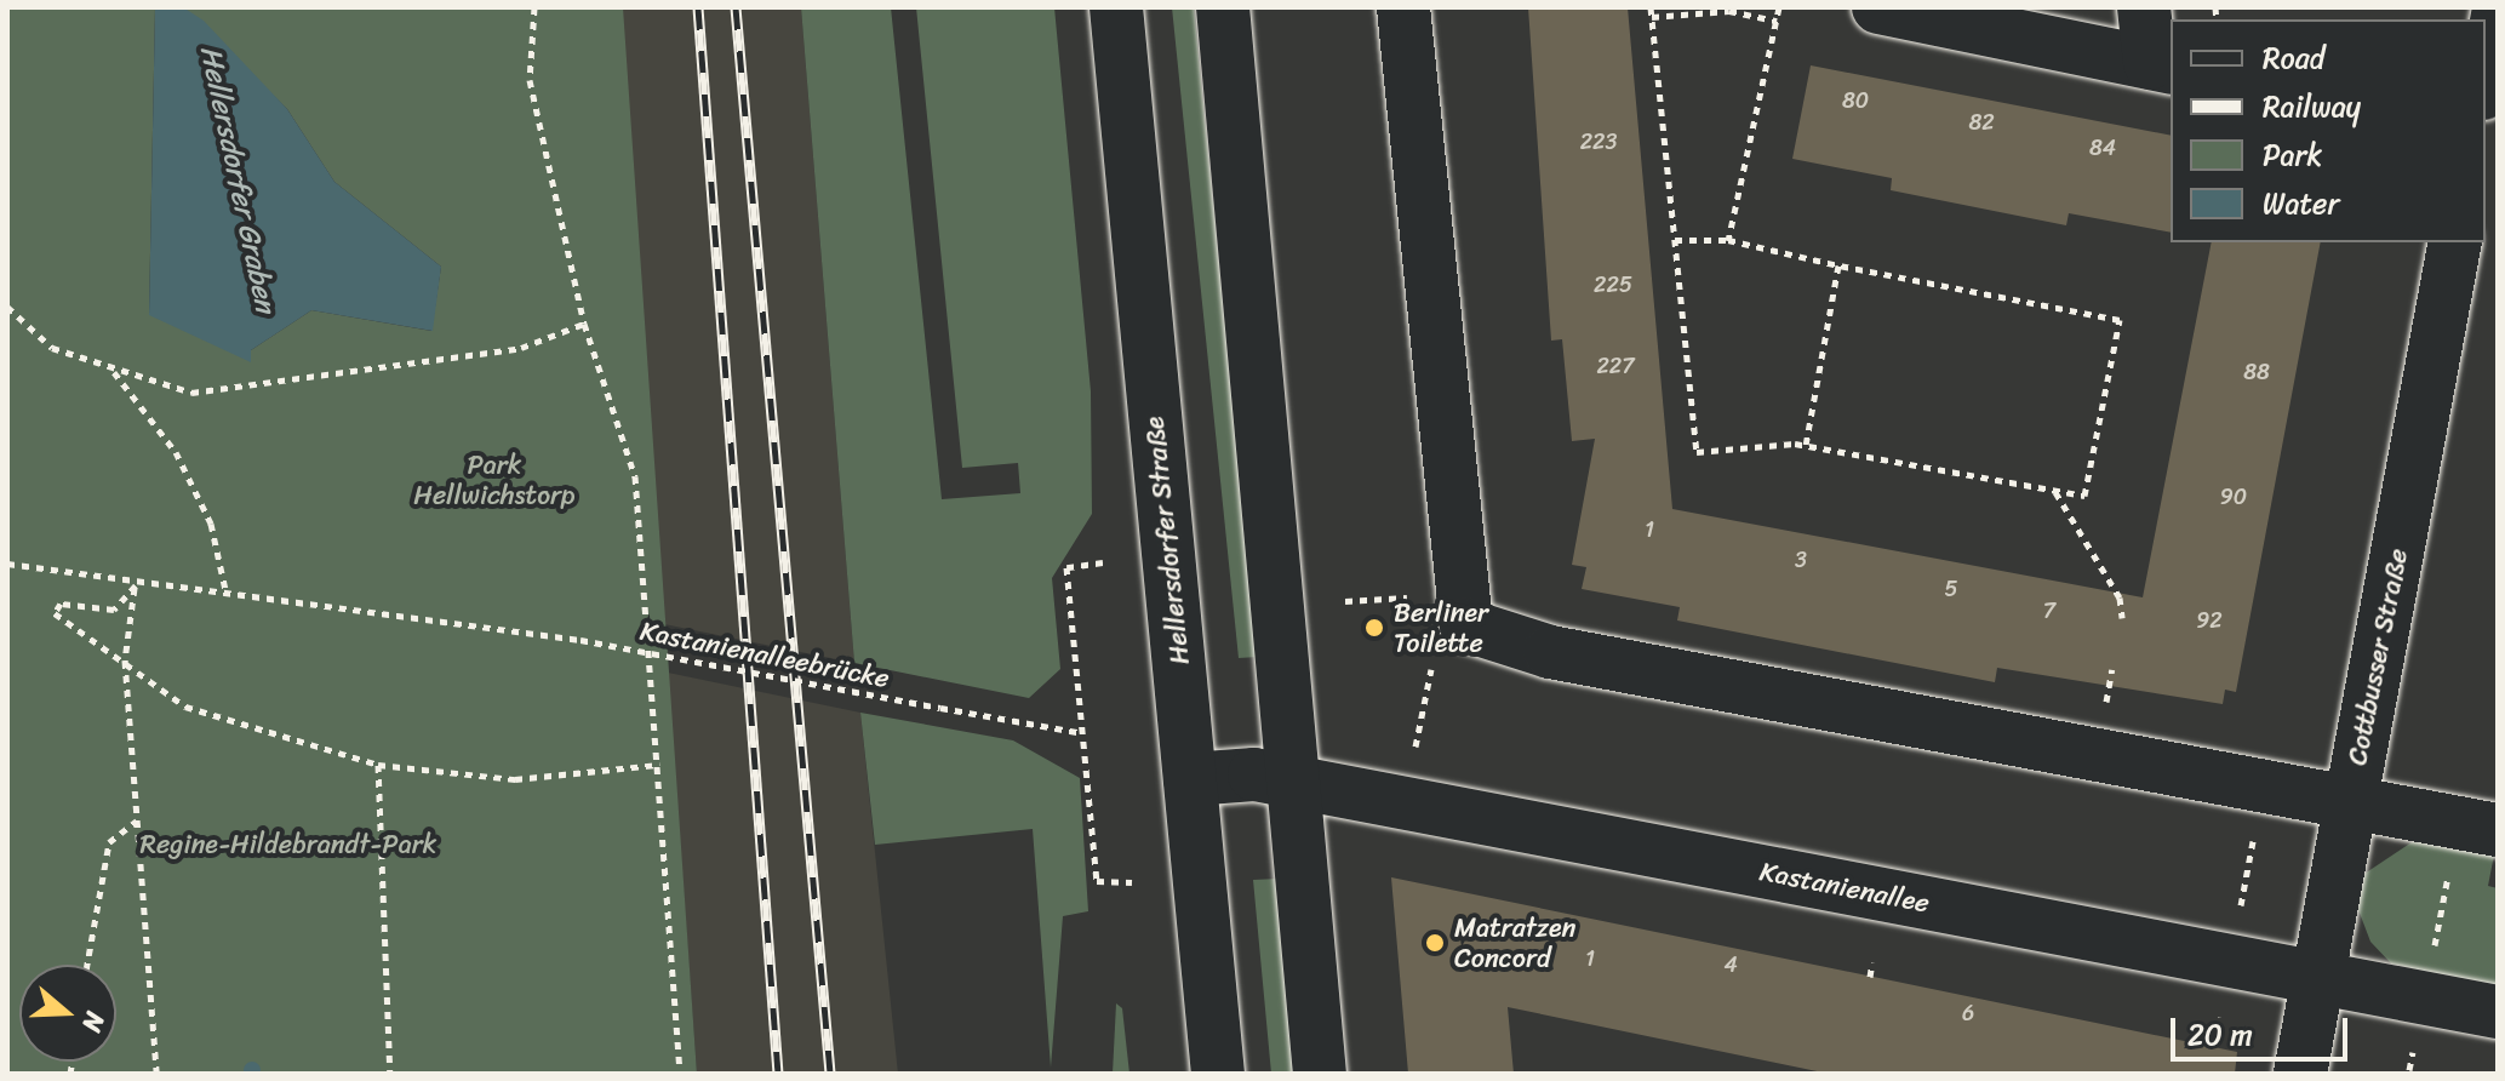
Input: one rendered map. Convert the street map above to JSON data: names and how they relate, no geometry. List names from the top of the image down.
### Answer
{
  "streets": {
    "street": ["Hellersdorfer Straße", "Cottbusser Straße", "Kastanienallee"],
    "path": ["Kastanienalleebrücke"]
  },
  "crossings": [
    ["Hellersdorfer Straße", "Kastanienallee"],
    ["Cottbusser Straße", "Kastanienallee"]
  ],
  "water": ["Hellersdorfer Graben"],
  "parks": ["Park Hellwichstorp", "Regine-Hildebrandt-Park"],
  "places": ["Berliner Toilette", "Matratzen Concord"],
  "house_numbers": [
    "80",
    "82",
    "223",
    "84",
    "225",
    "227",
    "88",
    "90",
    "1",
    "3",
    "5",
    "7",
    "92",
    "1",
    "4",
    "6"
  ],
  "legend": [
    "Road",
    "Railway",
    "Park",
    "Water"
  ],
  "scale_bar": "20 m",
  "north": "right"
}
